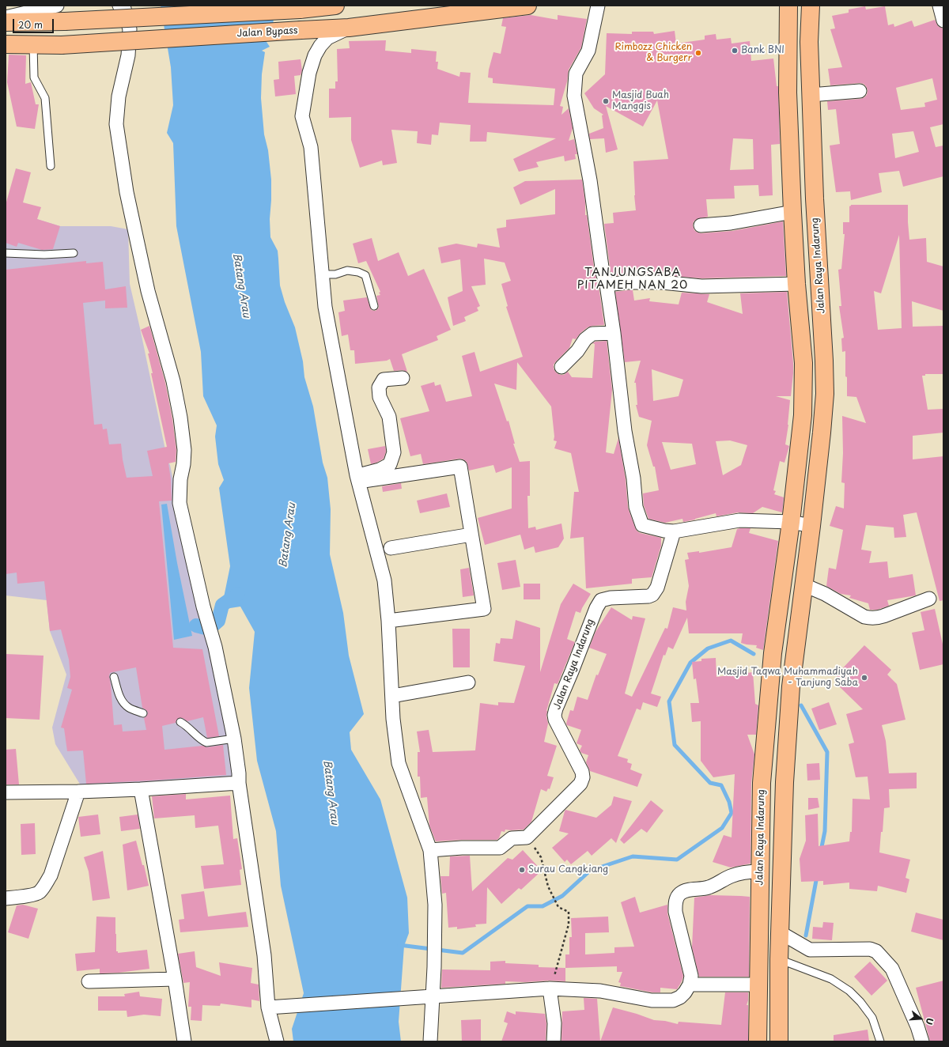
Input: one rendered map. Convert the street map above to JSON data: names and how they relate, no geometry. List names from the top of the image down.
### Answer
{
  "streets": {
    "highway": ["Jalan Bypass", "Jalan Raya Indarung"]
  },
  "districts": ["TANJUNGSABA PITAMEH NAN 20"],
  "water": ["Batang Arau"],
  "places": [
    "Bank BNI",
    "Rimbozz Chicken & Burgerr",
    "Masjid Buah Manggis",
    "Masjid Taqwa Muhammadiyah - Tanjung Saba",
    "Surau Cangkiang"
  ],
  "scale_bar": "20 m",
  "north": "right"
}
